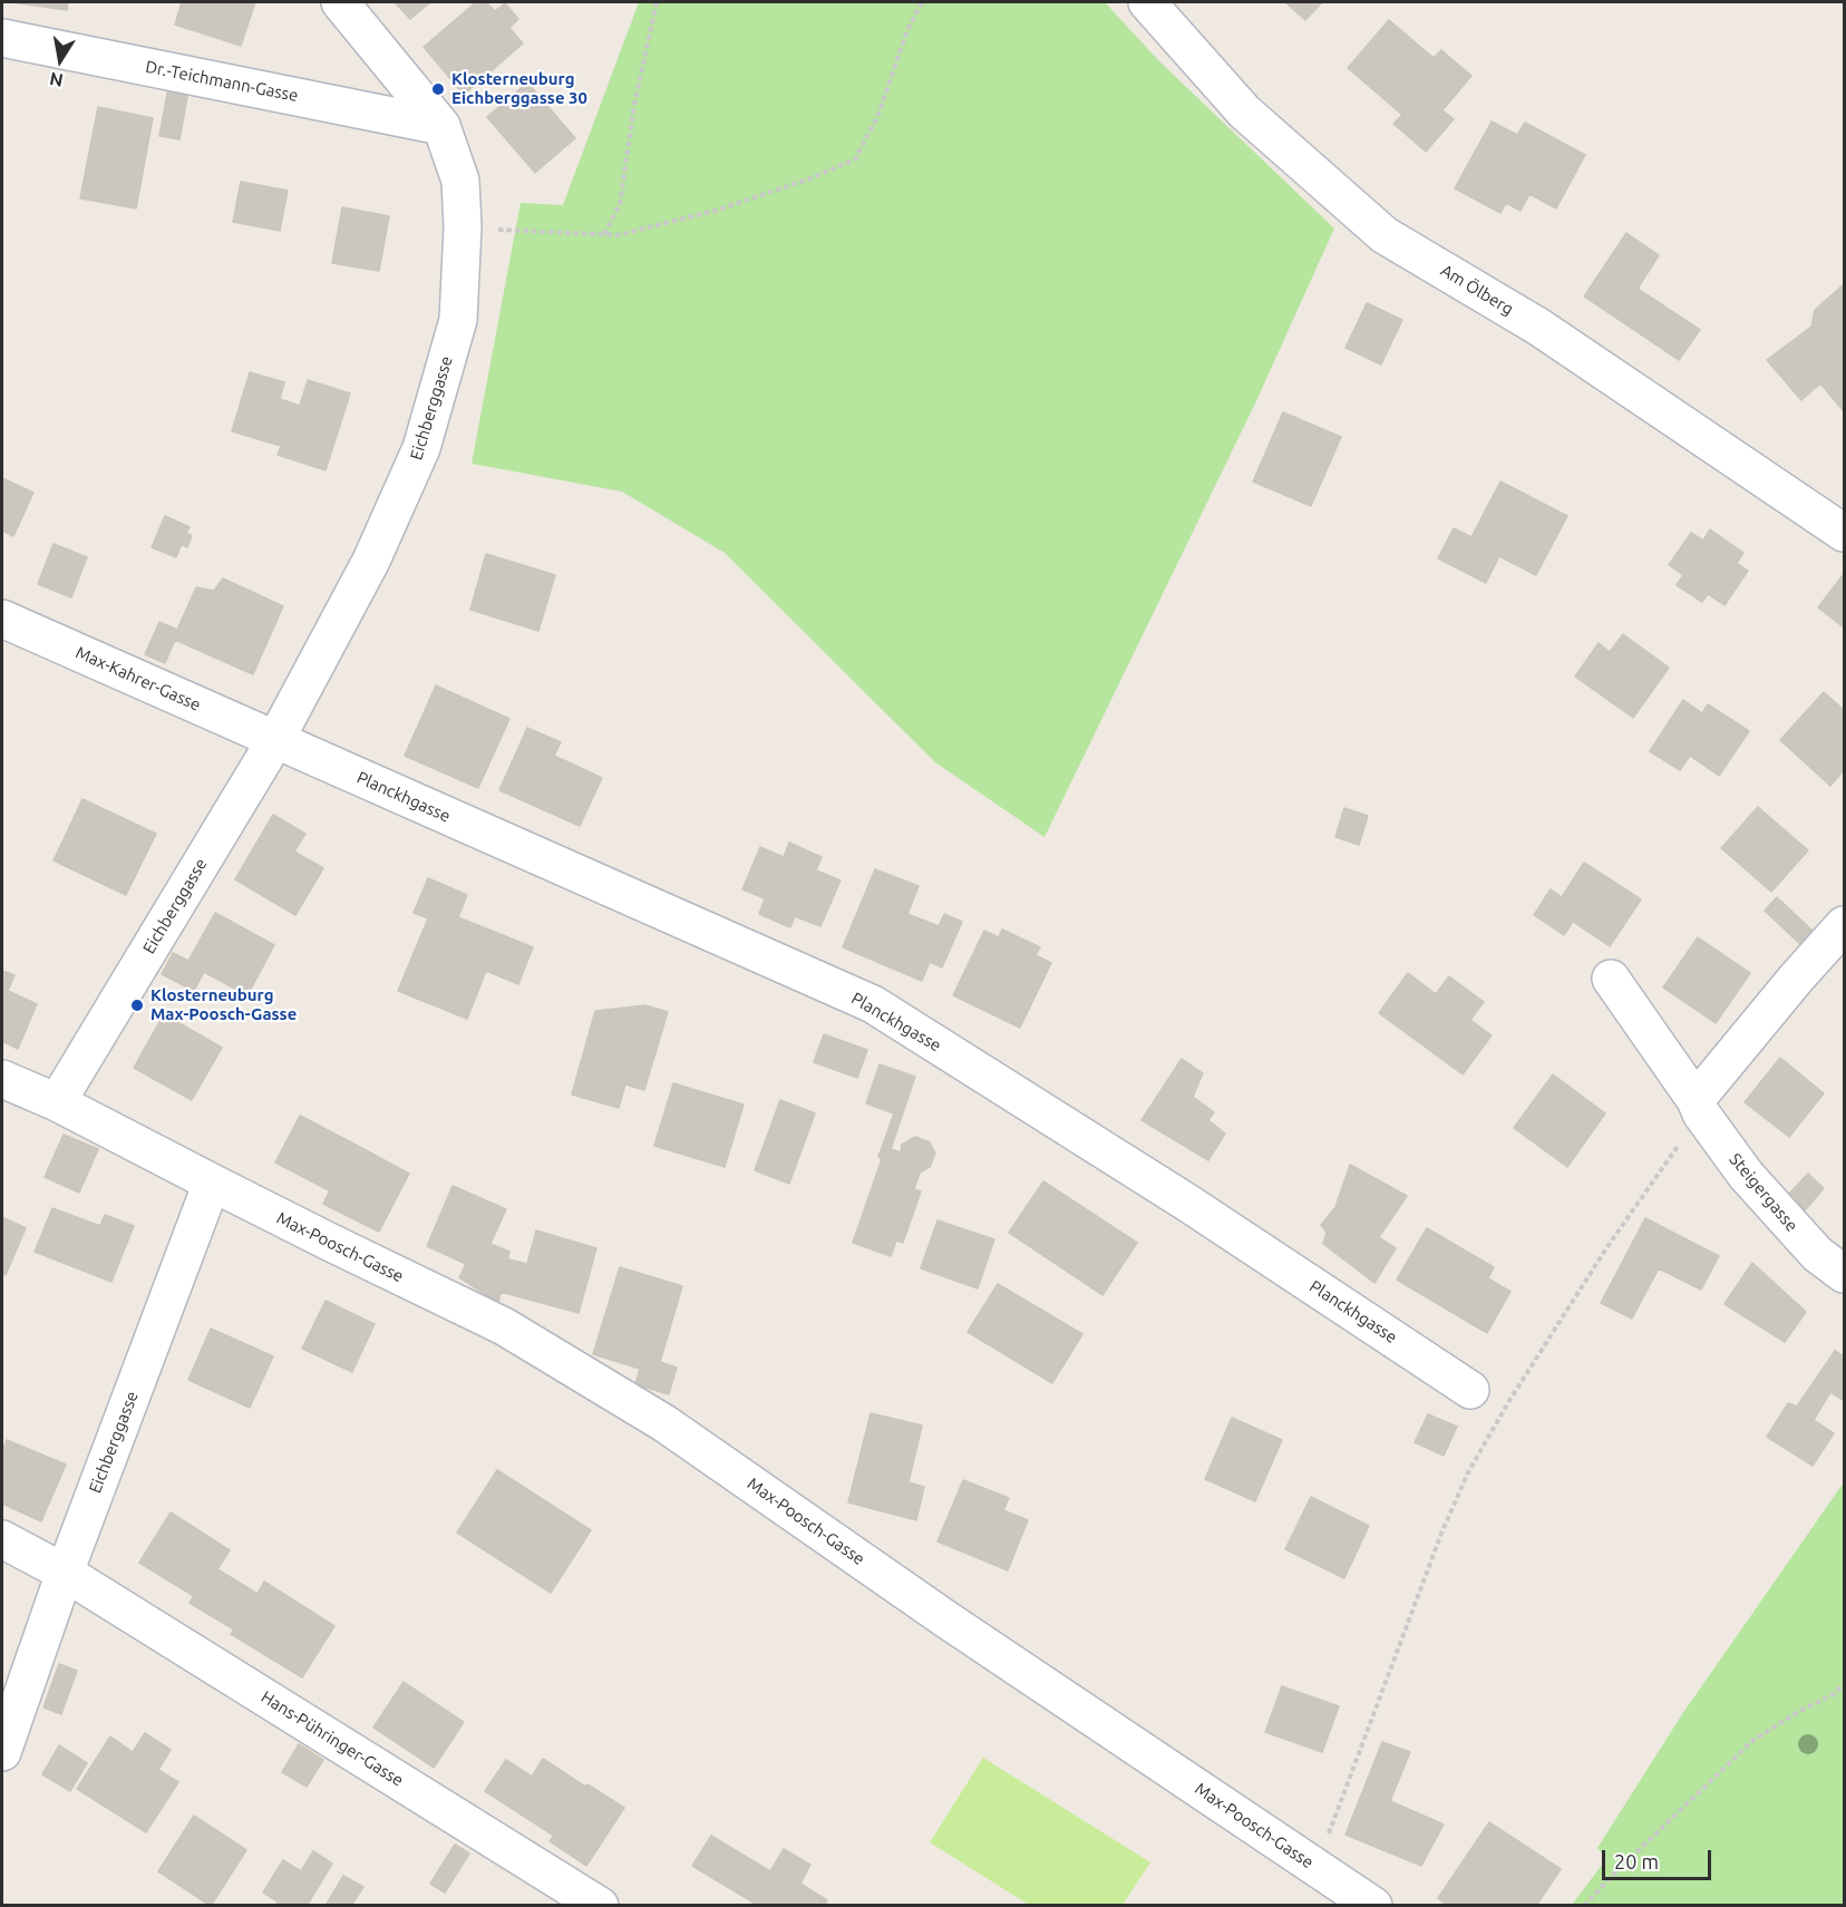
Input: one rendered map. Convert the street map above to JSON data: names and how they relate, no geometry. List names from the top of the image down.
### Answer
{
  "streets": {
    "street": [
      "Dr.-Teichmann-Gasse",
      "Am Ölberg",
      "Eichberggasse",
      "Max-Kahrer-Gasse",
      "Planckhgasse",
      "Steigergasse",
      "Max-Poosch-Gasse",
      "Hans-Pühringer-Gasse"
    ]
  },
  "crossings": [
    ["Dr.-Teichmann-Gasse", "Eichberggasse"],
    ["Eichberggasse", "Max-Kahrer-Gasse"],
    ["Eichberggasse", "Planckhgasse"],
    ["Eichberggasse", "Max-Poosch-Gasse"],
    ["Eichberggasse", "Hans-Pühringer-Gasse"],
    ["Max-Kahrer-Gasse", "Planckhgasse"]
  ],
  "places": ["Klosterneuburg Eichberggasse 30", "Klosterneuburg Max-Poosch-Gasse"],
  "scale_bar": "20 m",
  "north": "bottom"
}
